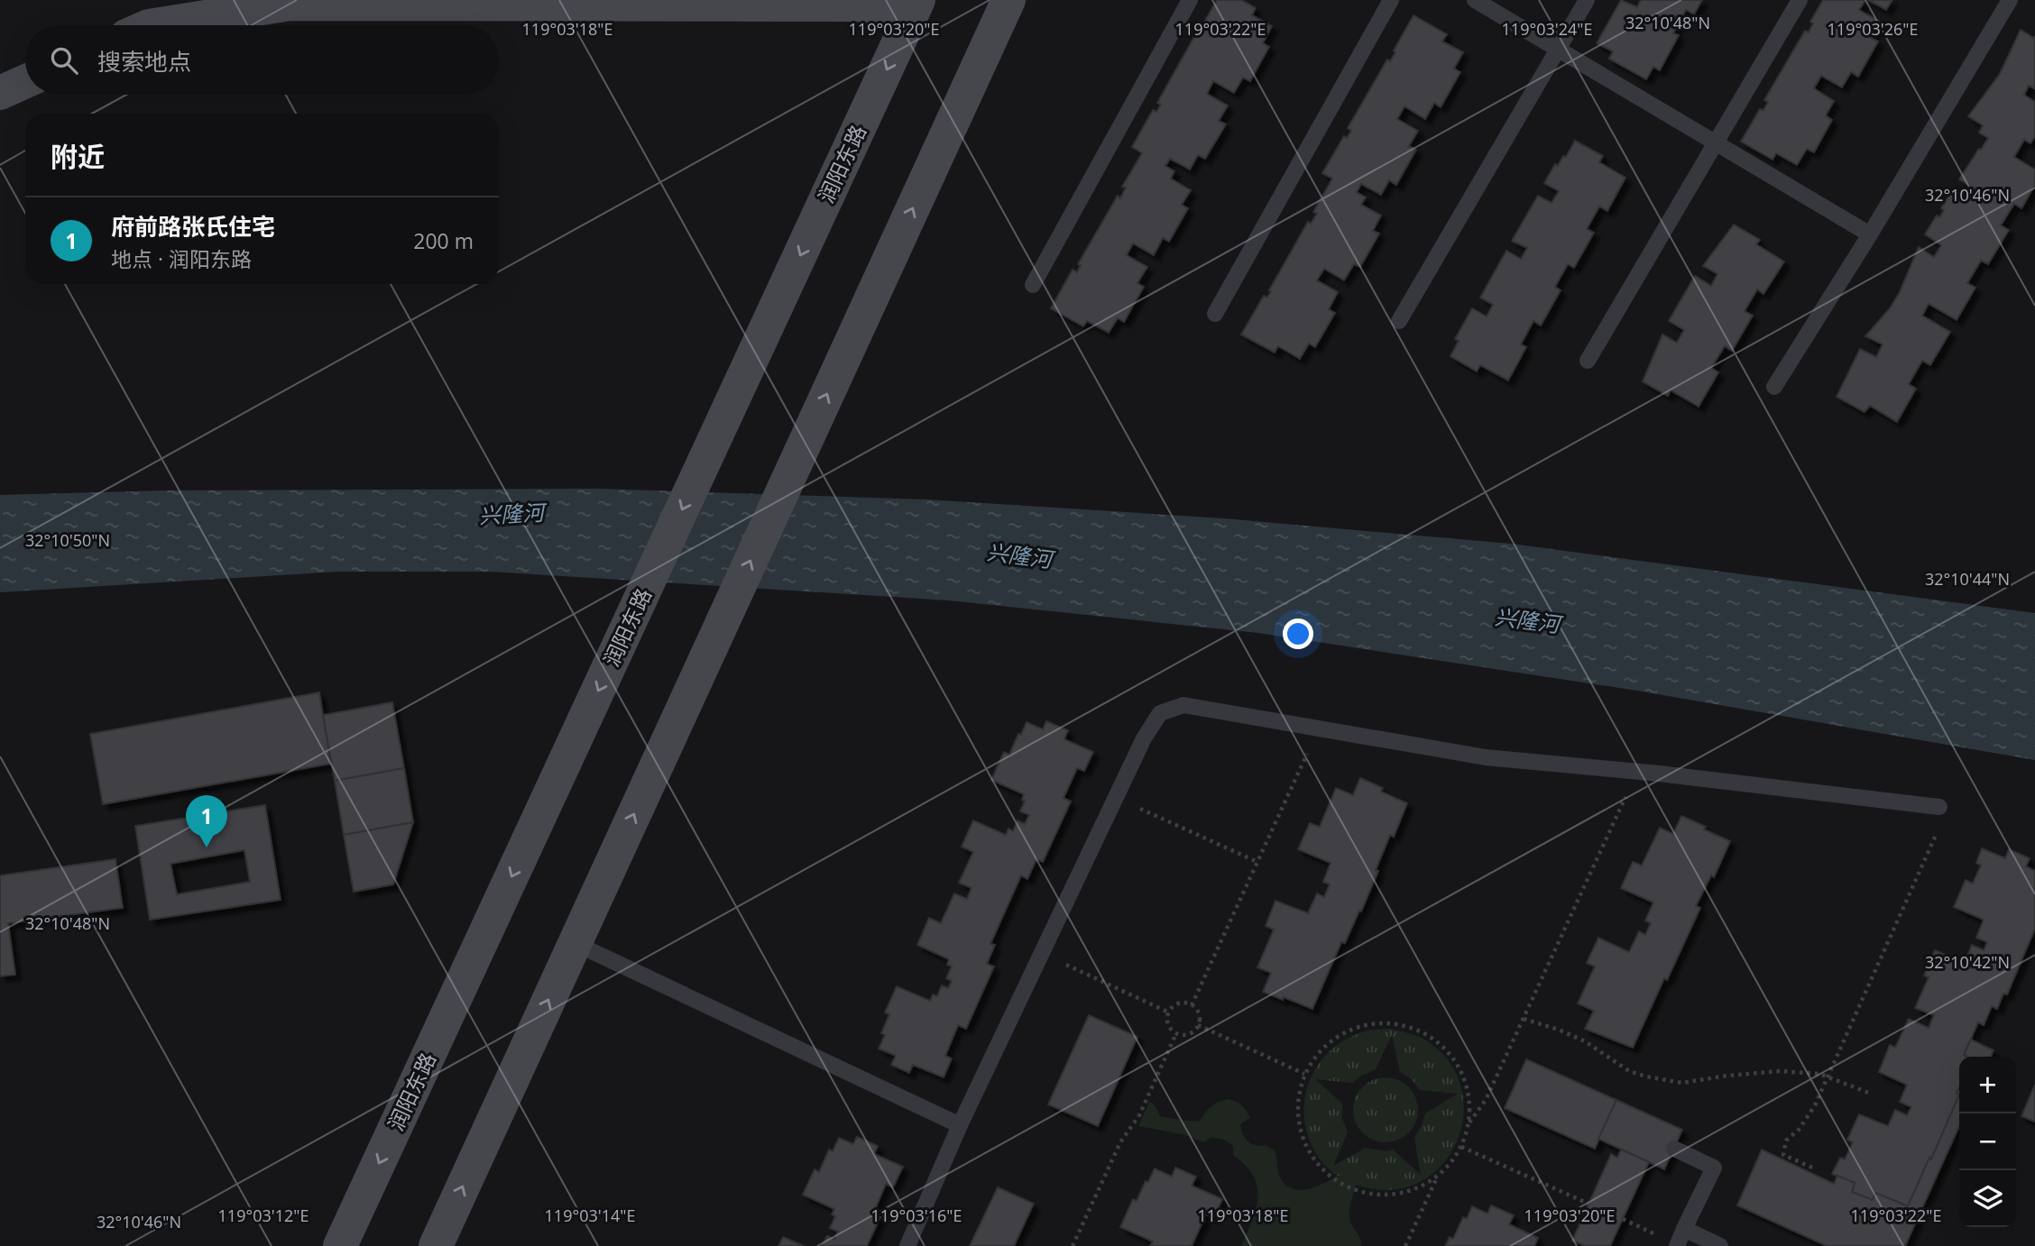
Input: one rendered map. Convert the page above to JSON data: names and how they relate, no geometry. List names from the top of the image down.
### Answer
{
  "streets": {
    "main road": ["润阳东路"]
  },
  "water": ["兴隆河"],
  "page": {
    "search": "搜索地点",
    "heading": "附近",
    "list": [
      {
        "mark": "1",
        "name": "府前路张氏住宅",
        "note": "地点 · 润阳东路",
        "value": "200 m"
      }
    ],
    "pins": "1",
    "map_buttons": ["+", "−"]
  },
  "coordinates": [
    "32°10'48\"N",
    "119°03'18\"E",
    "119°03'20\"E",
    "119°03'22\"E",
    "119°03'24\"E",
    "119°03'26\"E",
    "32°10'46\"N",
    "32°10'50\"N",
    "32°10'44\"N",
    "32°10'42\"N",
    "119°03'12\"E",
    "119°03'14\"E",
    "119°03'16\"E"
  ]
}
